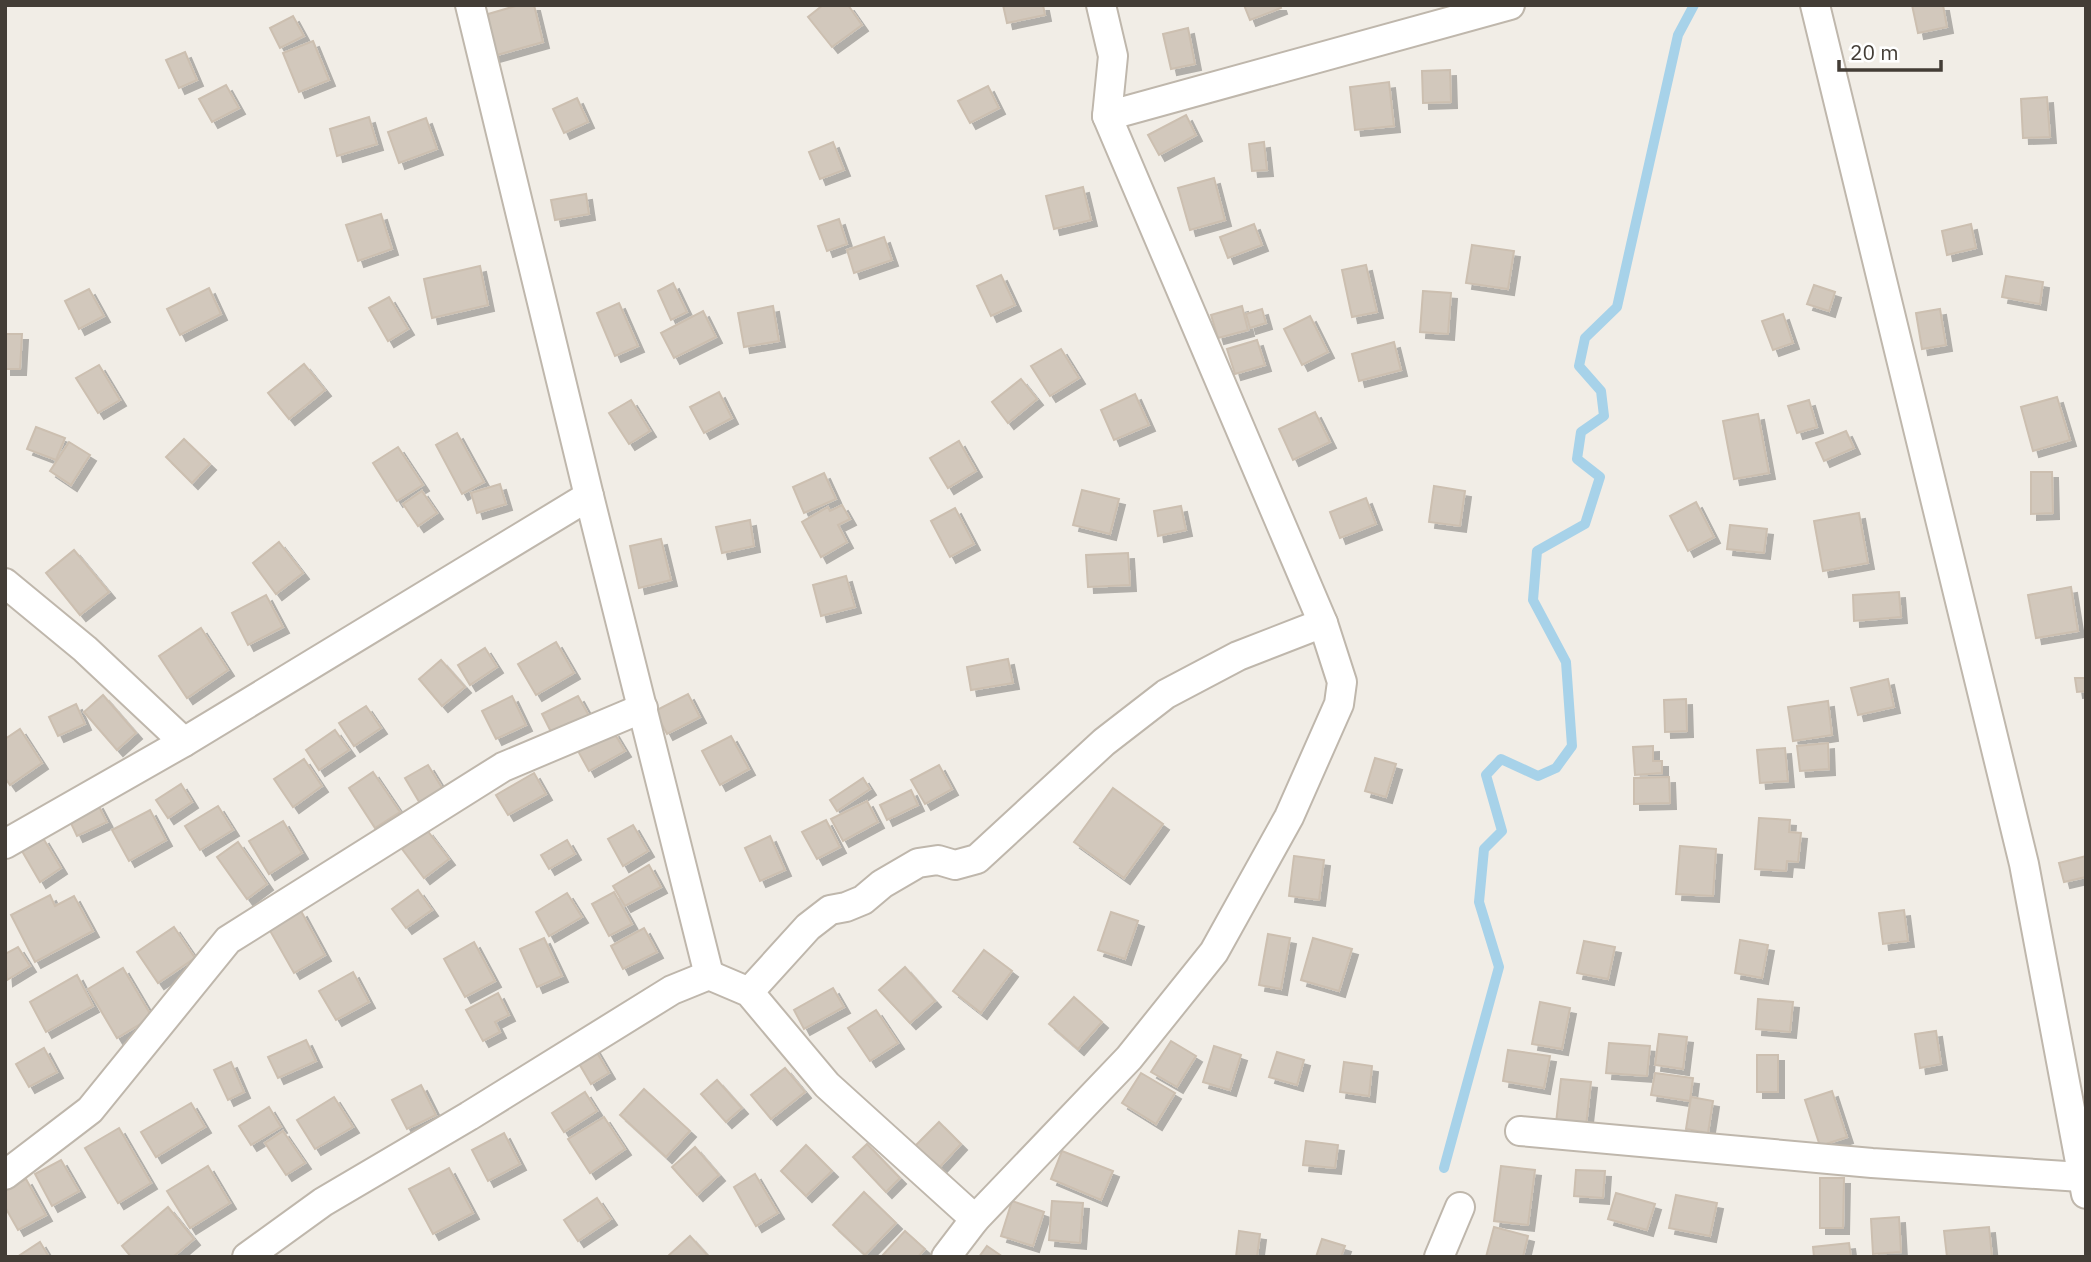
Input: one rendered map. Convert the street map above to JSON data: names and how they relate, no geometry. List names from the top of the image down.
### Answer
{
  "scale_bar": "20 m"
}
